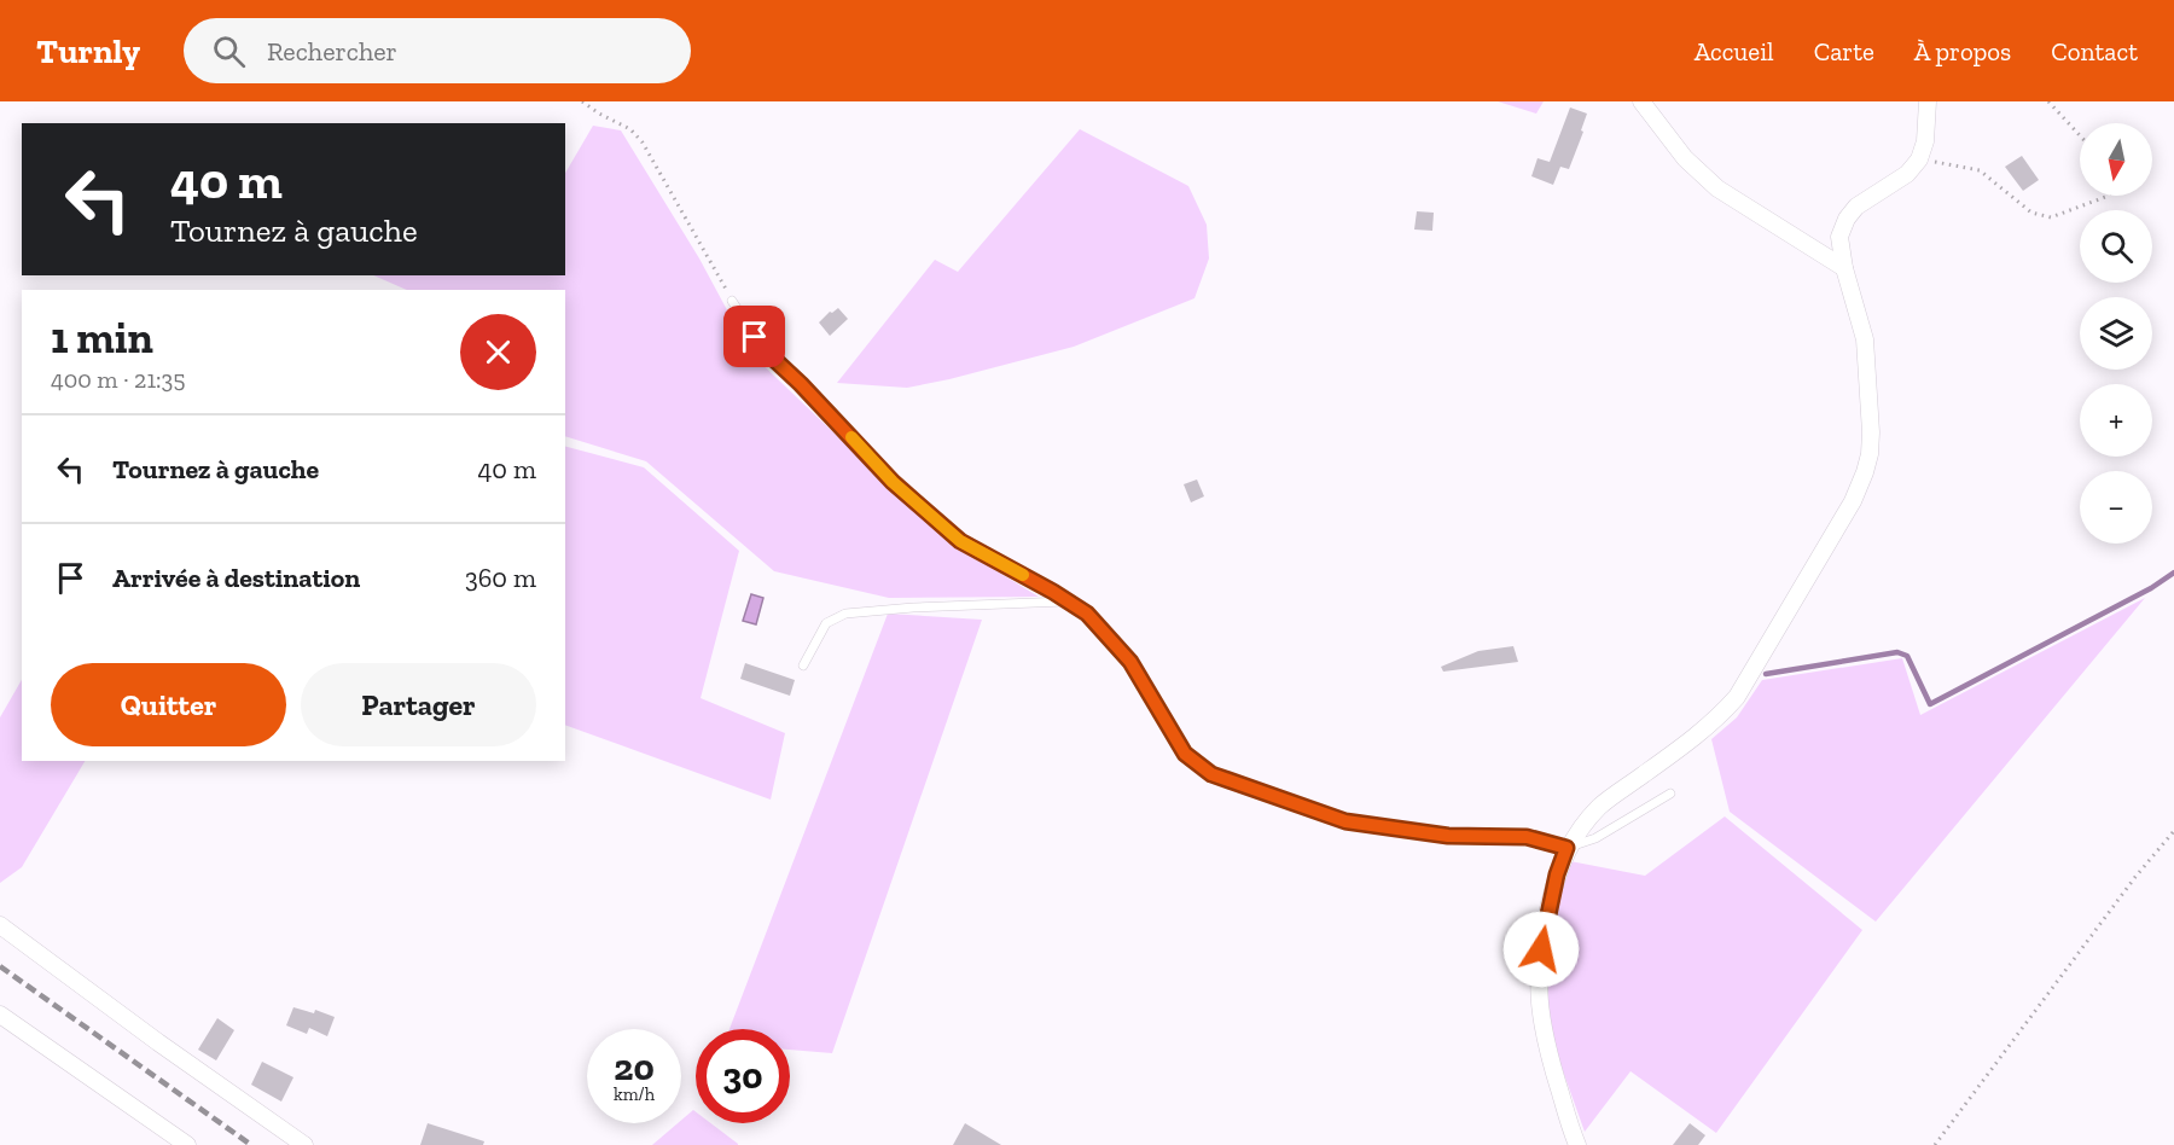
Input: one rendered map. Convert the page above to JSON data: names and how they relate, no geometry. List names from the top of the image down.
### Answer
{
  "north": "bottom",
  "page": {
    "header": "Turnly",
    "search": "Rechercher",
    "nav": [
      "Accueil",
      "Carte",
      "À propos",
      "Contact"
    ],
    "map_buttons": ["+", "−"],
    "turn": ["40 m", "Tournez à gauche"],
    "heading": ["1 min", "400 m · 21:35"],
    "list": [
      {
        "name": "Tournez à gauche",
        "value": "40 m"
      },
      {
        "name": "Arrivée à destination",
        "value": "360 m"
      }
    ],
    "buttons": ["Quitter", "Partager"],
    "speed": "20 km/h",
    "limit": "30"
  }
}
